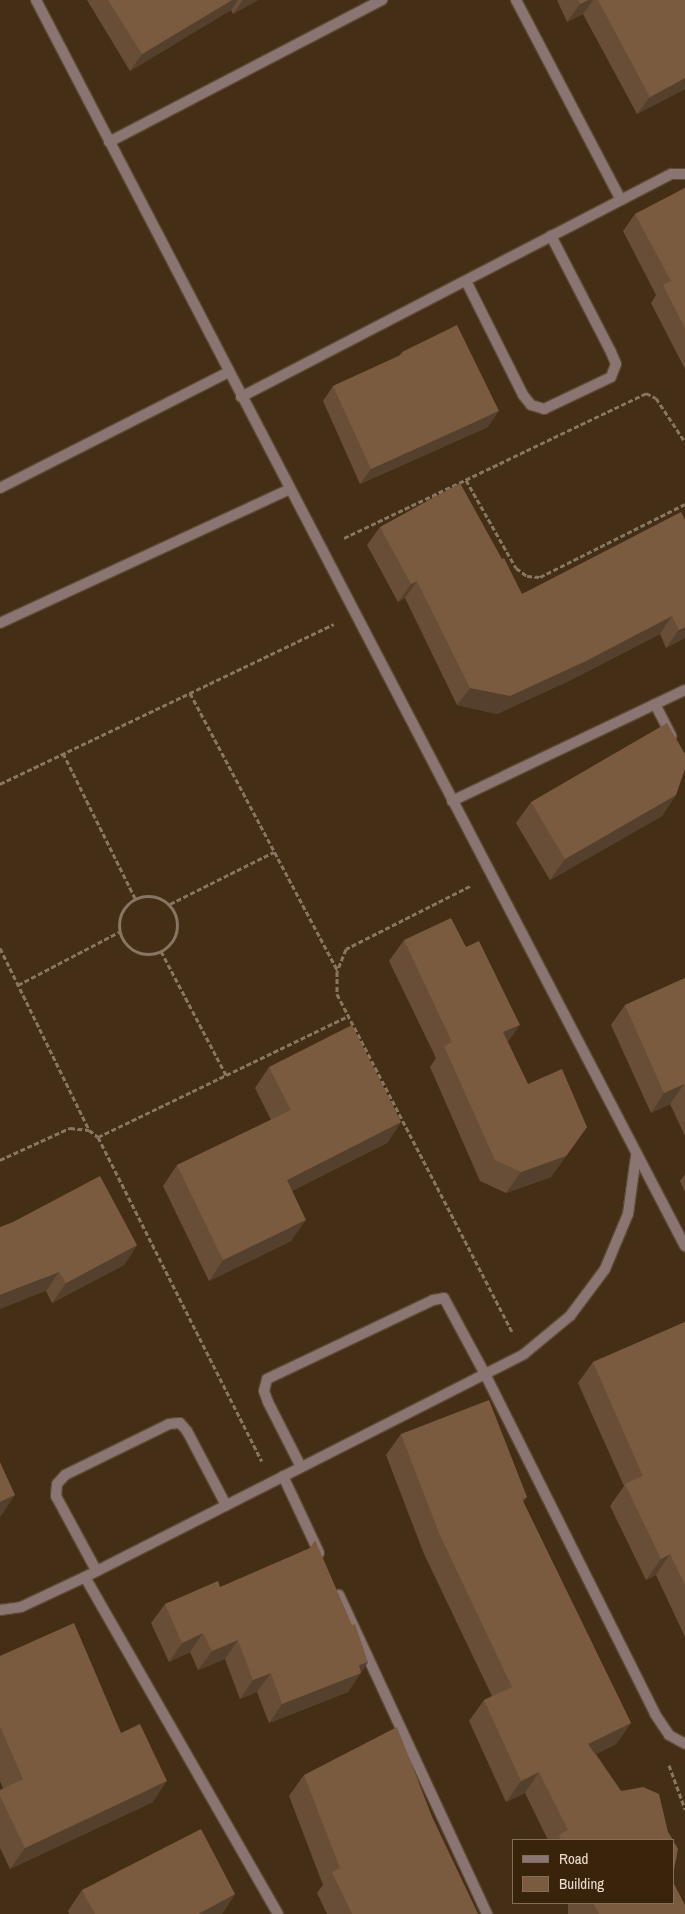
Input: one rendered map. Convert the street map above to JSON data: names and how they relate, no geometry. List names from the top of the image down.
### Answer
{
  "legend": ["Road", "Building"]
}
